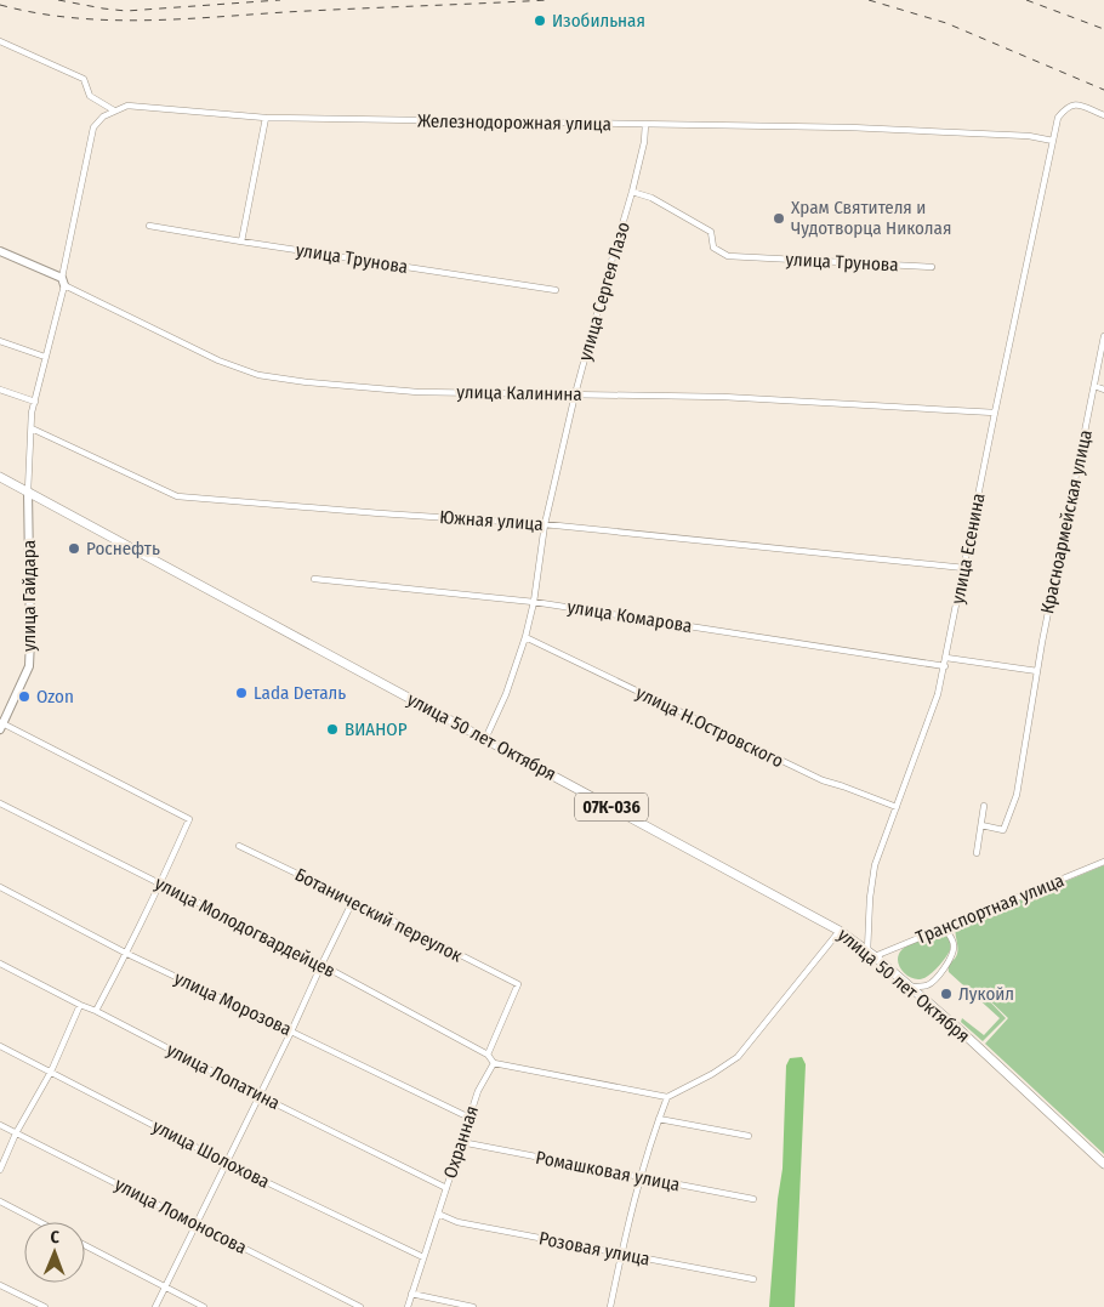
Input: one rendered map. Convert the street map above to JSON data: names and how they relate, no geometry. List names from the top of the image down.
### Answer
{
  "streets": {
    "main road": ["улица 50 лет Октября", "07К-036"],
    "street": [
      "Железнодорожная улица",
      "улица Трунова",
      "улица Сергея Лазо",
      "улица Калинина",
      "Южная улица",
      "Красноармейская улица",
      "улица Есенина",
      "улица Гайдара",
      "улица Комарова",
      "улица Н.Островского",
      "Транспортная улица",
      "Ботанический переулок",
      "улица Молодогвардейцев",
      "улица Морозова",
      "улица Лопатина",
      "Охранная",
      "улица Шолохова",
      "Ромашковая улица",
      "улица Ломоносова",
      "Розовая улица"
    ]
  },
  "crossings": [
    ["Железнодорожная улица", "улица Сергея Лазо"],
    ["Железнодорожная улица", "улица Есенина"],
    ["улица Трунова", "улица Сергея Лазо"],
    ["улица Сергея Лазо", "улица Калинина"],
    ["улица Сергея Лазо", "Южная улица"],
    ["улица Сергея Лазо", "улица Комарова"],
    ["улица Сергея Лазо", "улица Н.Островского"],
    ["улица Сергея Лазо", "улица 50 лет Октября"],
    ["улица Калинина", "улица Есенина"],
    ["Южная улица", "улица Есенина"],
    ["улица Есенина", "улица Комарова"],
    ["улица Есенина", "улица Н.Островского"],
    ["улица Есенина", "улица 50 лет Октября"],
    ["улица Есенина", "Транспортная улица"],
    ["улица Гайдара", "улица 50 лет Октября"],
    ["улица 50 лет Октября", "Транспортная улица"],
    ["Ботанический переулок", "улица Молодогвардейцев"],
    ["улица Морозова", "Охранная"],
    ["улица Лопатина", "Охранная"],
    ["Охранная", "улица Шолохова"],
    ["Охранная", "Ромашковая улица"],
    ["Охранная", "Розовая улица"]
  ],
  "places": [
    "Изобильная",
    "Храм Святителя и Чудотворца Николая",
    "Роснефть",
    "Lada Dеталь",
    "Ozon",
    "ВИАНОР",
    "Лукойл"
  ],
  "north": "top"
}
